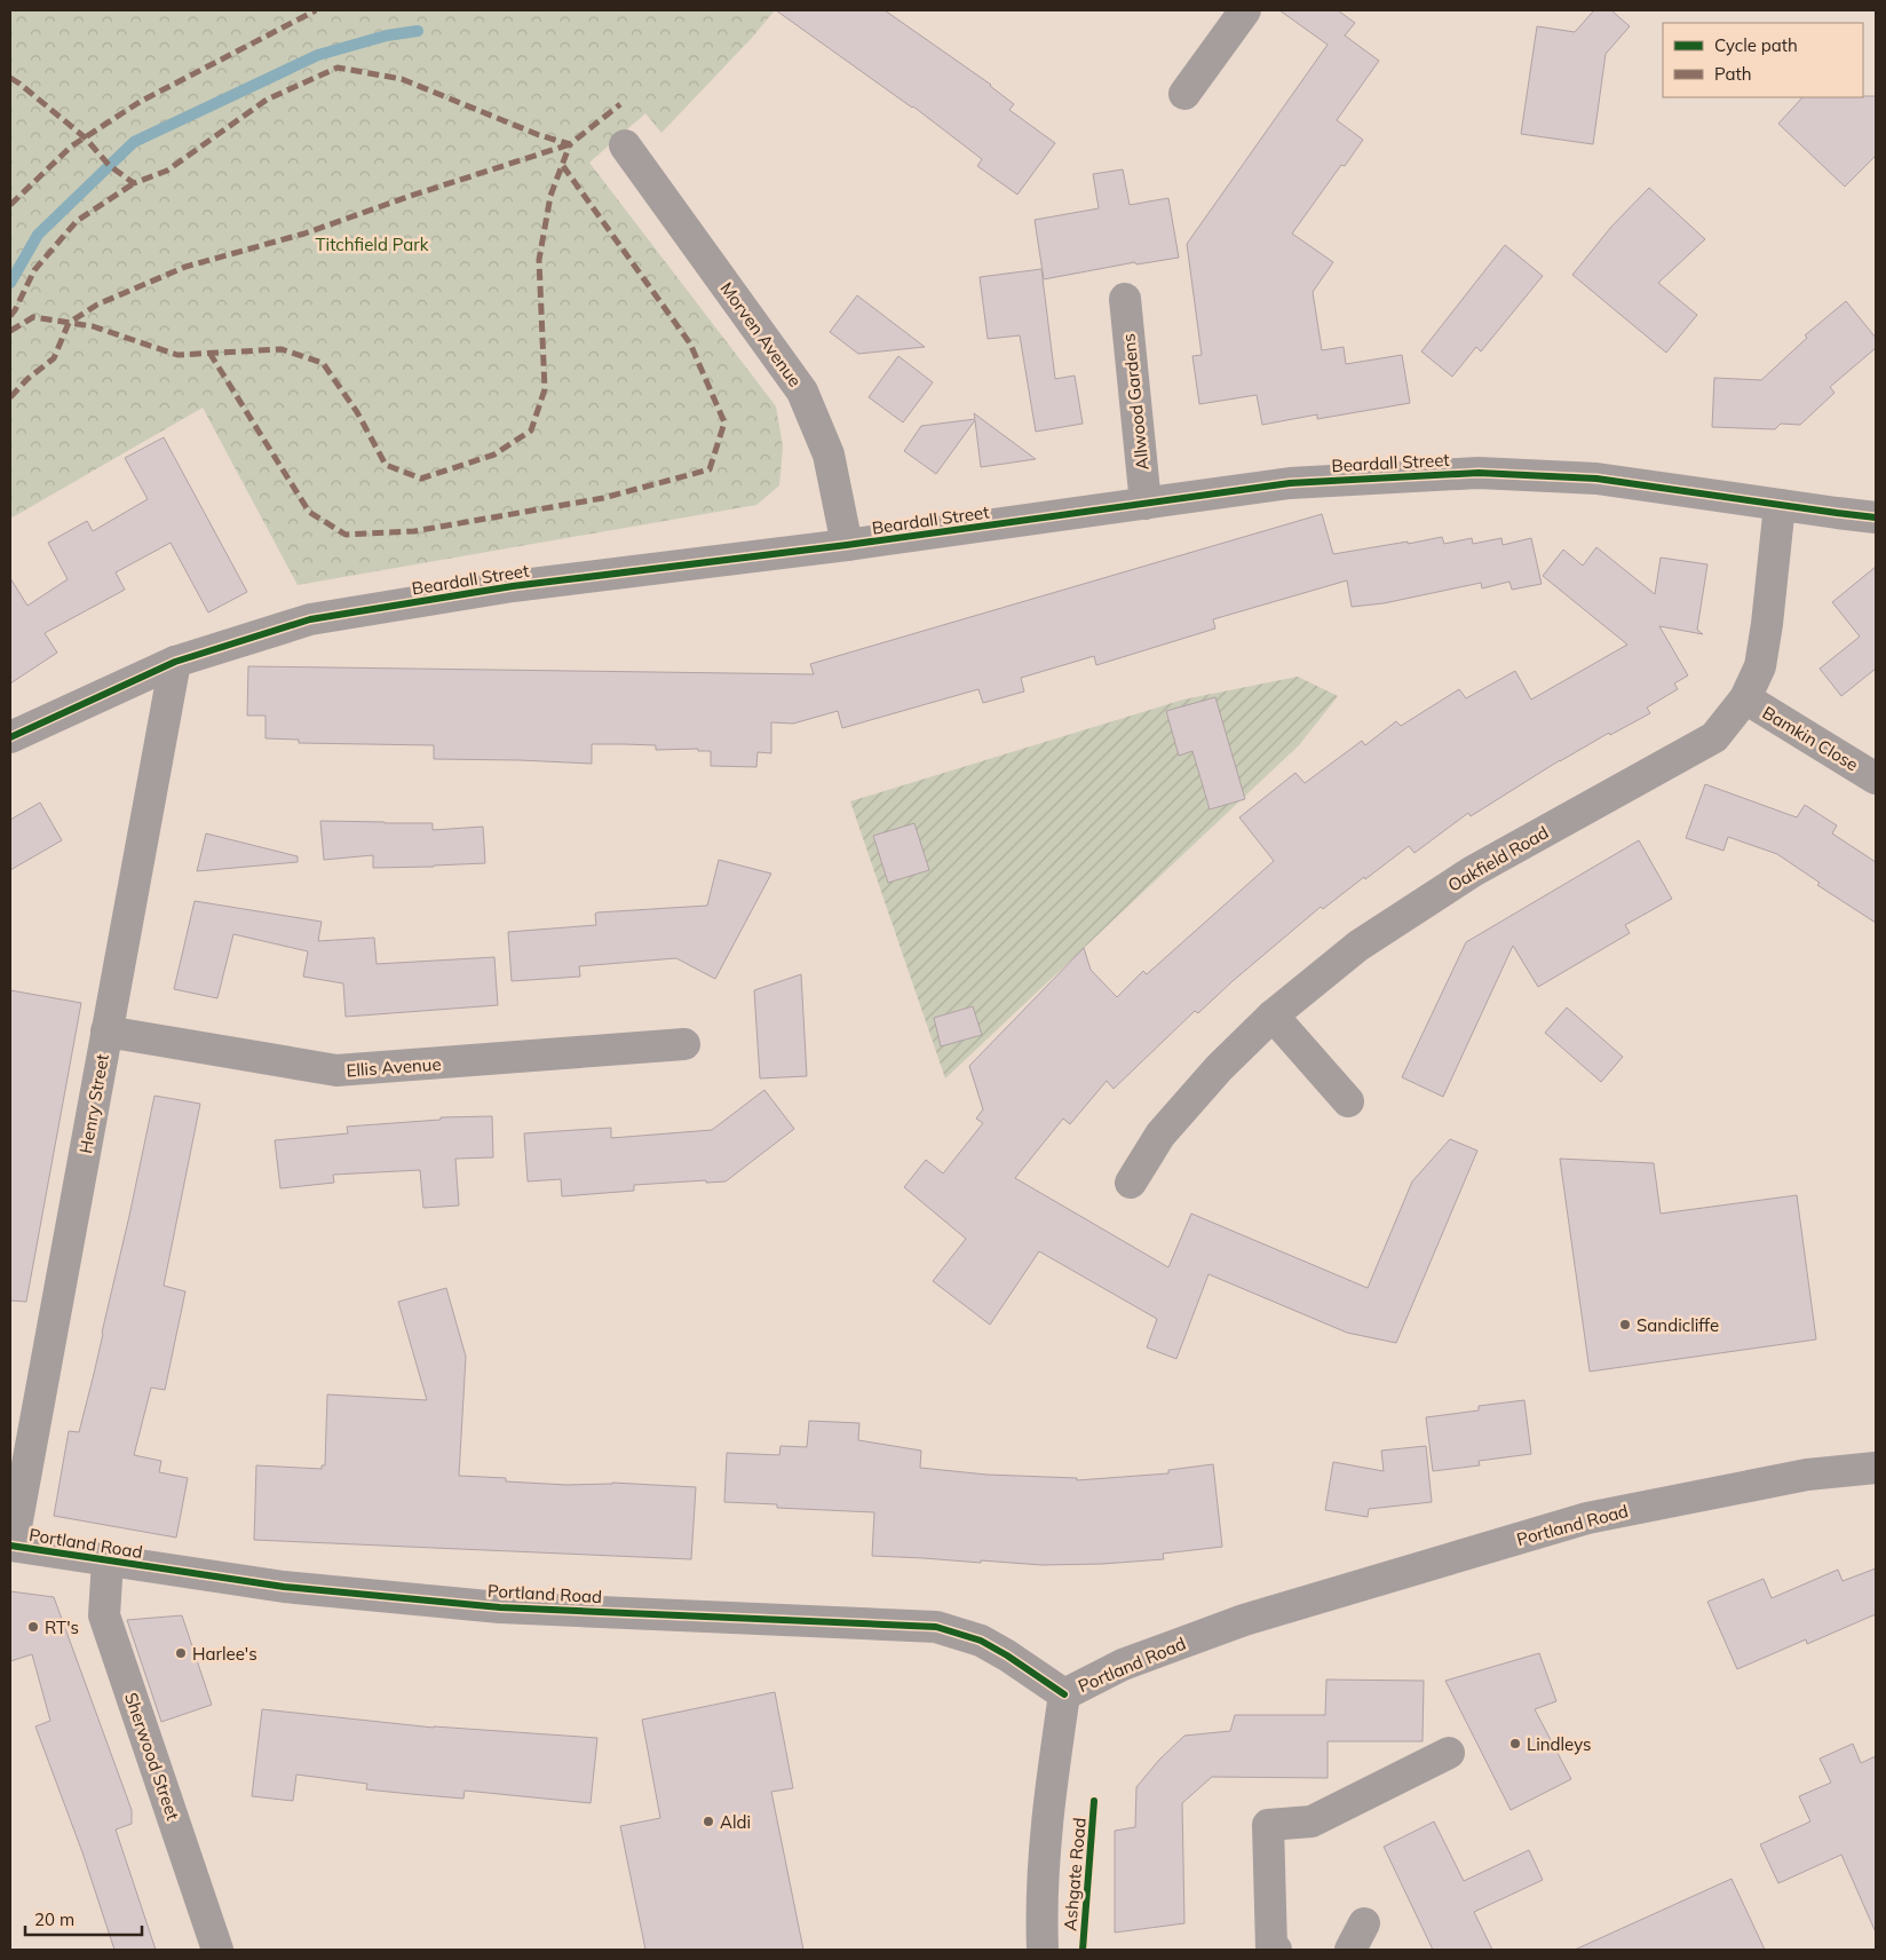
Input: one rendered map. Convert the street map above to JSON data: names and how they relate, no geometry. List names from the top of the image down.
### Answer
{
  "streets": {
    "street": [
      "Morven Avenue",
      "Allwood Gardens",
      "Beardall Street",
      "Bamkin Close",
      "Oakfield Road",
      "Ellis Avenue",
      "Henry Street",
      "Portland Road",
      "Sherwood Street",
      "Ashgate Road"
    ]
  },
  "crossings": [
    ["Morven Avenue", "Beardall Street"],
    ["Allwood Gardens", "Beardall Street"],
    ["Beardall Street", "Oakfield Road"],
    ["Beardall Street", "Henry Street"],
    ["Bamkin Close", "Oakfield Road"],
    ["Ellis Avenue", "Henry Street"],
    ["Henry Street", "Portland Road"],
    ["Portland Road", "Sherwood Street"],
    ["Portland Road", "Ashgate Road"]
  ],
  "parks": ["Titchfield Park"],
  "places": [
    "Sandicliffe",
    "RT's",
    "Harlee's",
    "Lindleys",
    "Aldi"
  ],
  "legend": ["Cycle path", "Path"],
  "scale_bar": "20 m"
}
